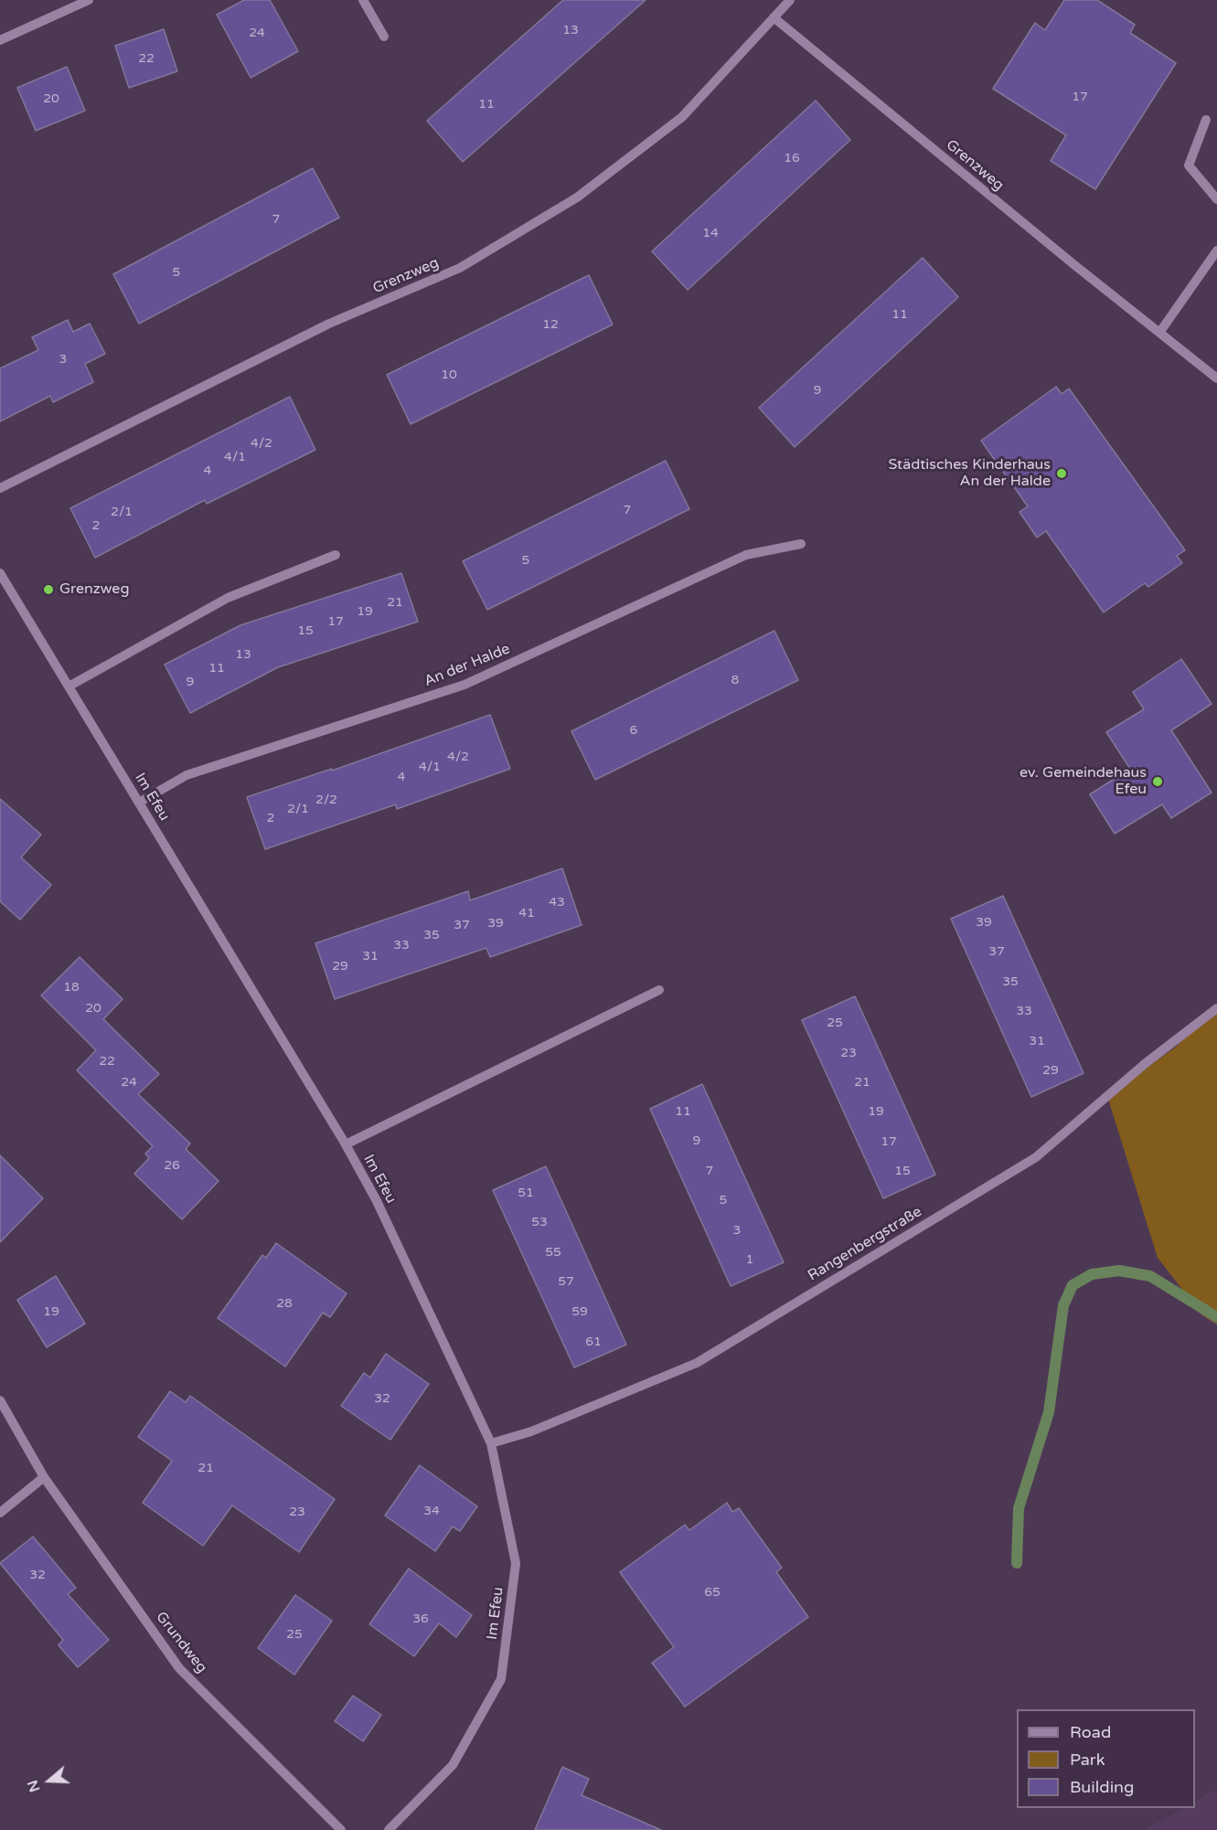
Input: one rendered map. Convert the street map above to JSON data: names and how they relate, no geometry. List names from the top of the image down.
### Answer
{
  "streets": {
    "street": [
      "Grenzweg",
      "An der Halde",
      "Im Efeu",
      "Rangenbergstraße",
      "Grundweg"
    ]
  },
  "crossings": [
    ["An der Halde", "Im Efeu"],
    ["Im Efeu", "Rangenbergstraße"]
  ],
  "places": ["Städtisches Kinderhaus An der Halde", "Grenzweg", "ev. Gemeindehaus Efeu"],
  "house_numbers": [
    "13",
    "24",
    "22",
    "17",
    "20",
    "11",
    "16",
    "7",
    "14",
    "5",
    "11",
    "12",
    "3",
    "10",
    "9",
    "4/2",
    "4/1",
    "4",
    "7",
    "2/1",
    "2",
    "5",
    "21",
    "19",
    "17",
    "15",
    "13",
    "11",
    "8",
    "9",
    "6",
    "4/2",
    "4/1",
    "4",
    "2/2",
    "2/1",
    "2",
    "43",
    "41",
    "39",
    "39",
    "37",
    "35",
    "33",
    "37",
    "31",
    "29",
    "35",
    "18",
    "20",
    "33",
    "25",
    "31",
    "23",
    "22",
    "29",
    "24",
    "21",
    "11",
    "19",
    "9",
    "17",
    "26",
    "7",
    "15",
    "51",
    "5",
    "53",
    "3",
    "55",
    "1",
    "57",
    "28",
    "19",
    "59",
    "61",
    "32",
    "21",
    "34",
    "23",
    "32",
    "65",
    "36",
    "25"
  ],
  "legend": ["Road", "Park", "Building"],
  "north": "left"
}
